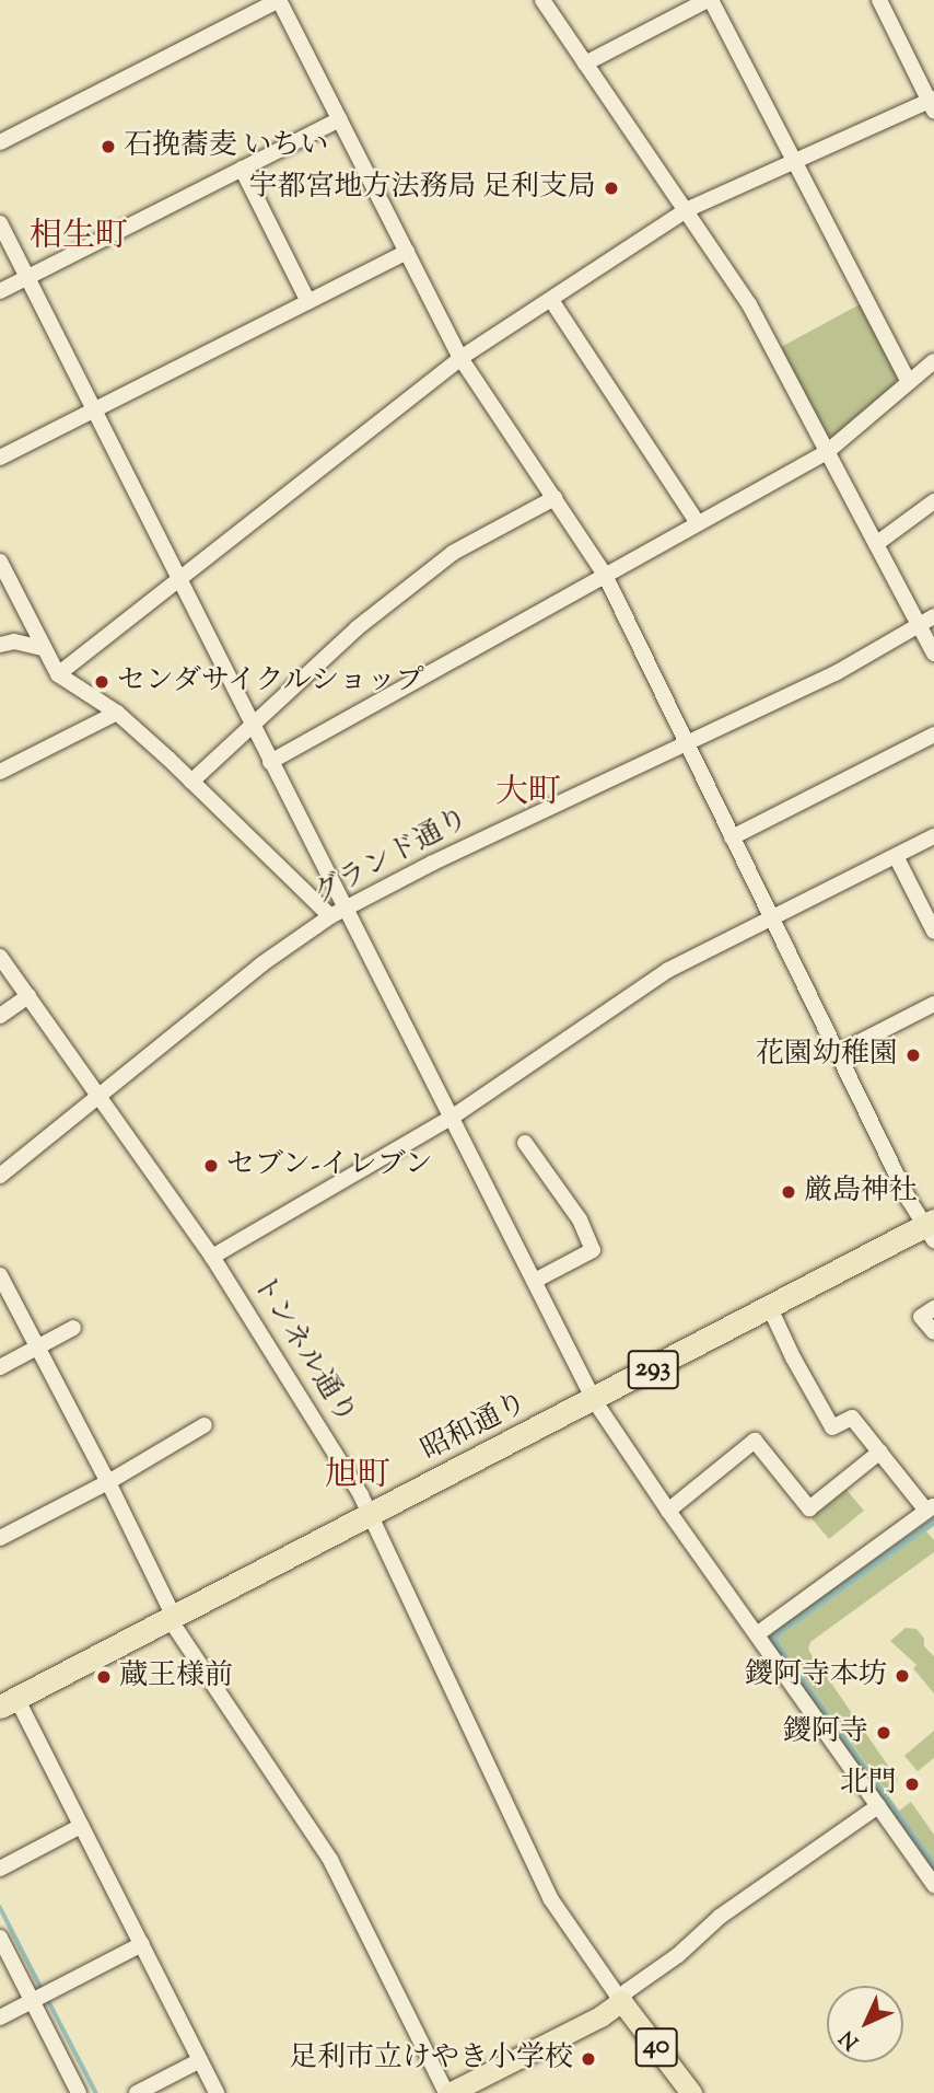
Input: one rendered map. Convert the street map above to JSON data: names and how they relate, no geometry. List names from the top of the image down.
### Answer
{
  "streets": {
    "highway": ["293", "昭和通り"],
    "main road": ["40"],
    "street": ["グランド通り", "トンネル通り"]
  },
  "crossings": [
    ["グランド通り", "トンネル通り"],
    ["トンネル通り", "昭和通り"],
    ["トンネル通り", "40"]
  ],
  "districts": ["相生町", "大町", "旭町"],
  "places": [
    "石挽蕎麦 いちい",
    "宇都宮地方法務局 足利支局",
    "センダサイクルショップ",
    "花園幼稚園",
    "セブン-イレブン",
    "厳島神社",
    "鑁阿寺本坊",
    "蔵王様前",
    "鑁阿寺",
    "北門",
    "足利市立けやき小学校"
  ],
  "north": "bottom left"
}
